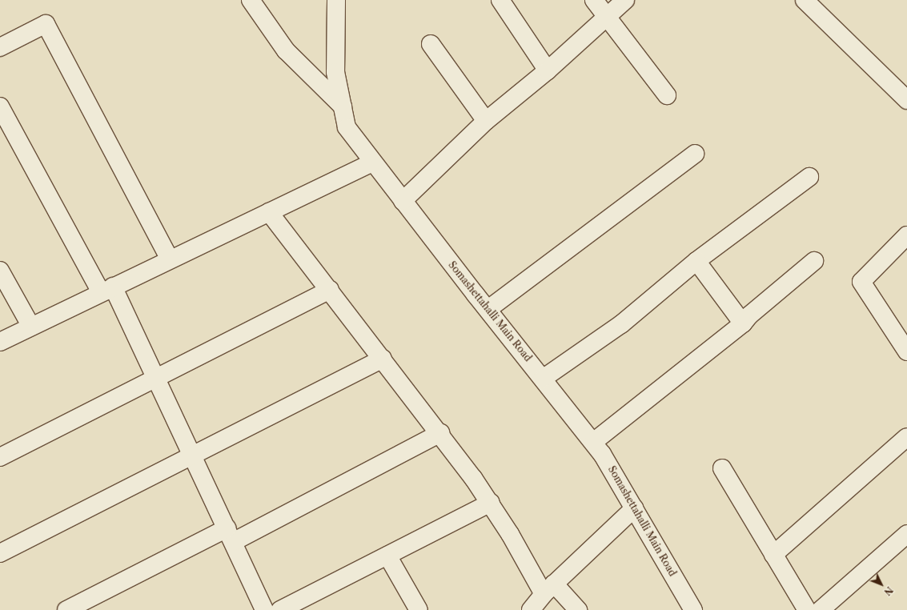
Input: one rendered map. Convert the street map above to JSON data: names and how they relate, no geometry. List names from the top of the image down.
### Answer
{
  "streets": {
    "street": ["Somashettahalli Main Road"]
  },
  "north": "bottom right"
}
